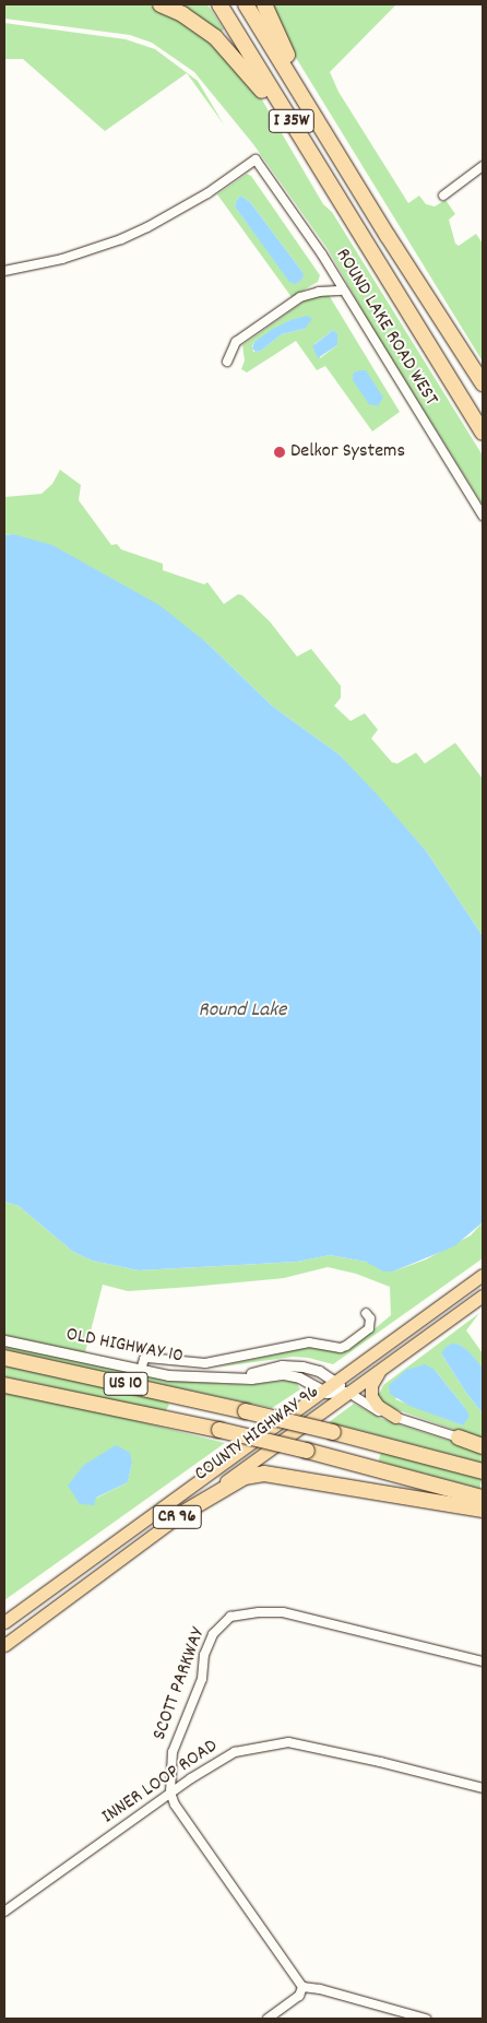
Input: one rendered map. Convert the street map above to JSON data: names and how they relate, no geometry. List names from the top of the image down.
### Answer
{
  "streets": {
    "highway": ["I 35W", "US 10"],
    "main road": ["COUNTY HIGHWAY 96", "CR 96"],
    "street": [
      "ROUND LAKE ROAD WEST",
      "OLD HIGHWAY 10",
      "SCOTT PARKWAY",
      "INNER LOOP ROAD"
    ]
  },
  "crossings": [
    ["OLD HIGHWAY 10", "COUNTY HIGHWAY 96"],
    ["SCOTT PARKWAY", "INNER LOOP ROAD"]
  ],
  "water": ["Round Lake"],
  "places": ["Delkor Systems"]
}
